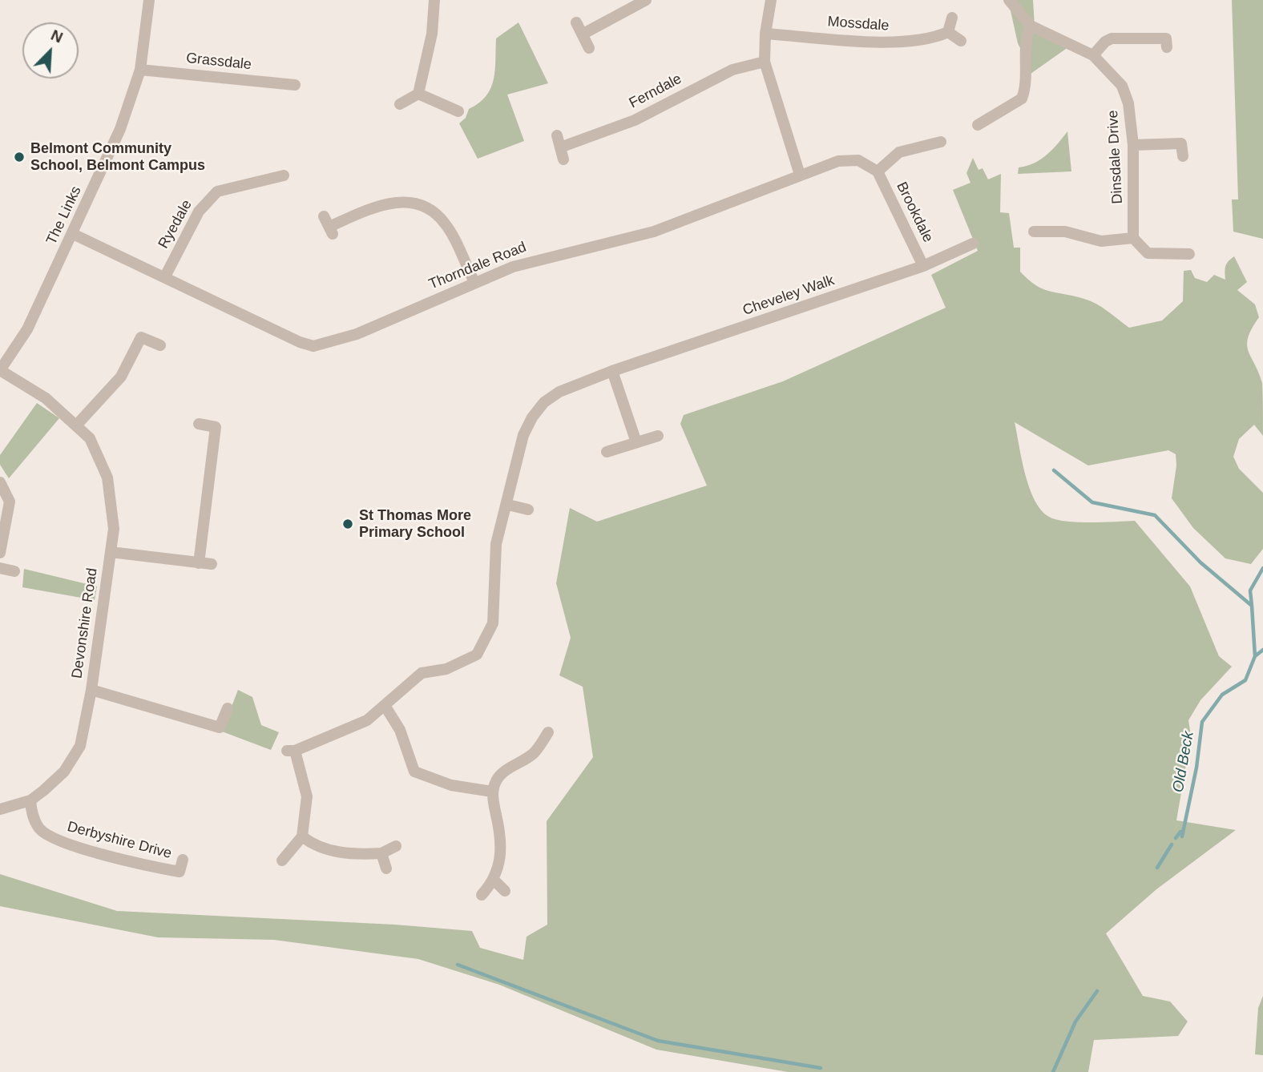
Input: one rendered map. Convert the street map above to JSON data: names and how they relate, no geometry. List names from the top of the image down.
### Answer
{
  "streets": {
    "street": [
      "Mossdale",
      "Grassdale",
      "Ferndale",
      "Dinsdale Drive",
      "Brookdale",
      "The Links",
      "Ryedale",
      "Thorndale Road",
      "Cheveley Walk",
      "Devonshire Road",
      "Derbyshire Drive"
    ]
  },
  "crossings": [
    ["Grassdale", "The Links"],
    ["Brookdale", "Cheveley Walk"],
    ["The Links", "Thorndale Road"],
    ["The Links", "Devonshire Road"],
    ["Ryedale", "Thorndale Road"],
    ["Devonshire Road", "Derbyshire Drive"]
  ],
  "water": ["Old Beck"],
  "places": ["Belmont Community School, Belmont Campus", "St Thomas More Primary School"],
  "north": "top right"
}
